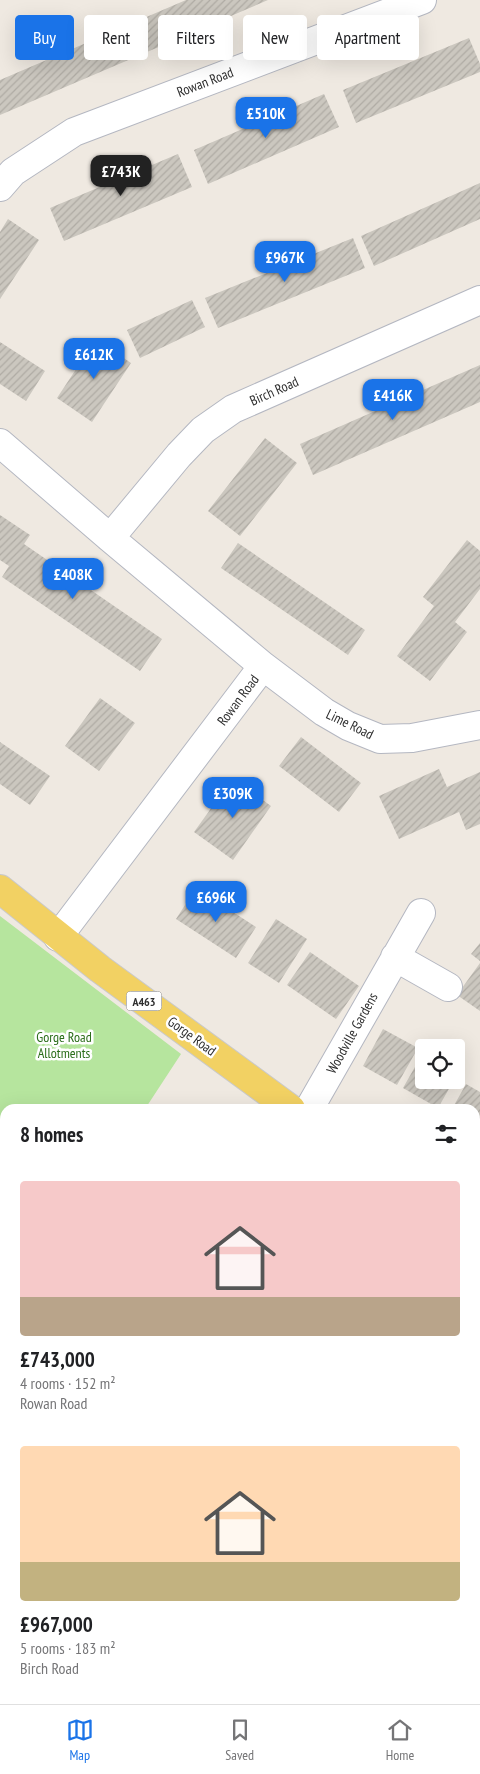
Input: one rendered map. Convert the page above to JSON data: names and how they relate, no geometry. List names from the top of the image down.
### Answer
{
  "streets": {
    "main road": ["A463", "Gorge Road"],
    "street": [
      "Rowan Road",
      "Birch Road",
      "Lime Road",
      "Woodville Gardens"
    ]
  },
  "crossings": [
    ["Rowan Road", "Birch Road"],
    ["Rowan Road", "Lime Road"],
    ["Rowan Road", "Gorge Road"]
  ],
  "parks": ["Gorge Road Allotments"],
  "page": {
    "chip": [
      "Buy",
      "Rent",
      "Filters",
      "New",
      "Apartment"
    ],
    "price": [
      "£510K",
      "£743K",
      "£967K",
      "£612K",
      "£416K",
      "£408K",
      "£309K",
      "£696K"
    ],
    "heading": "8 homes",
    "list": [
      {
        "name": "£743,000",
        "note": "4 rooms · 152 m² · Rowan Road"
      },
      {
        "name": "£967,000",
        "note": "5 rooms · 183 m² · Birch Road"
      }
    ],
    "tabs": ["Map", "Saved", "Home"]
  }
}
